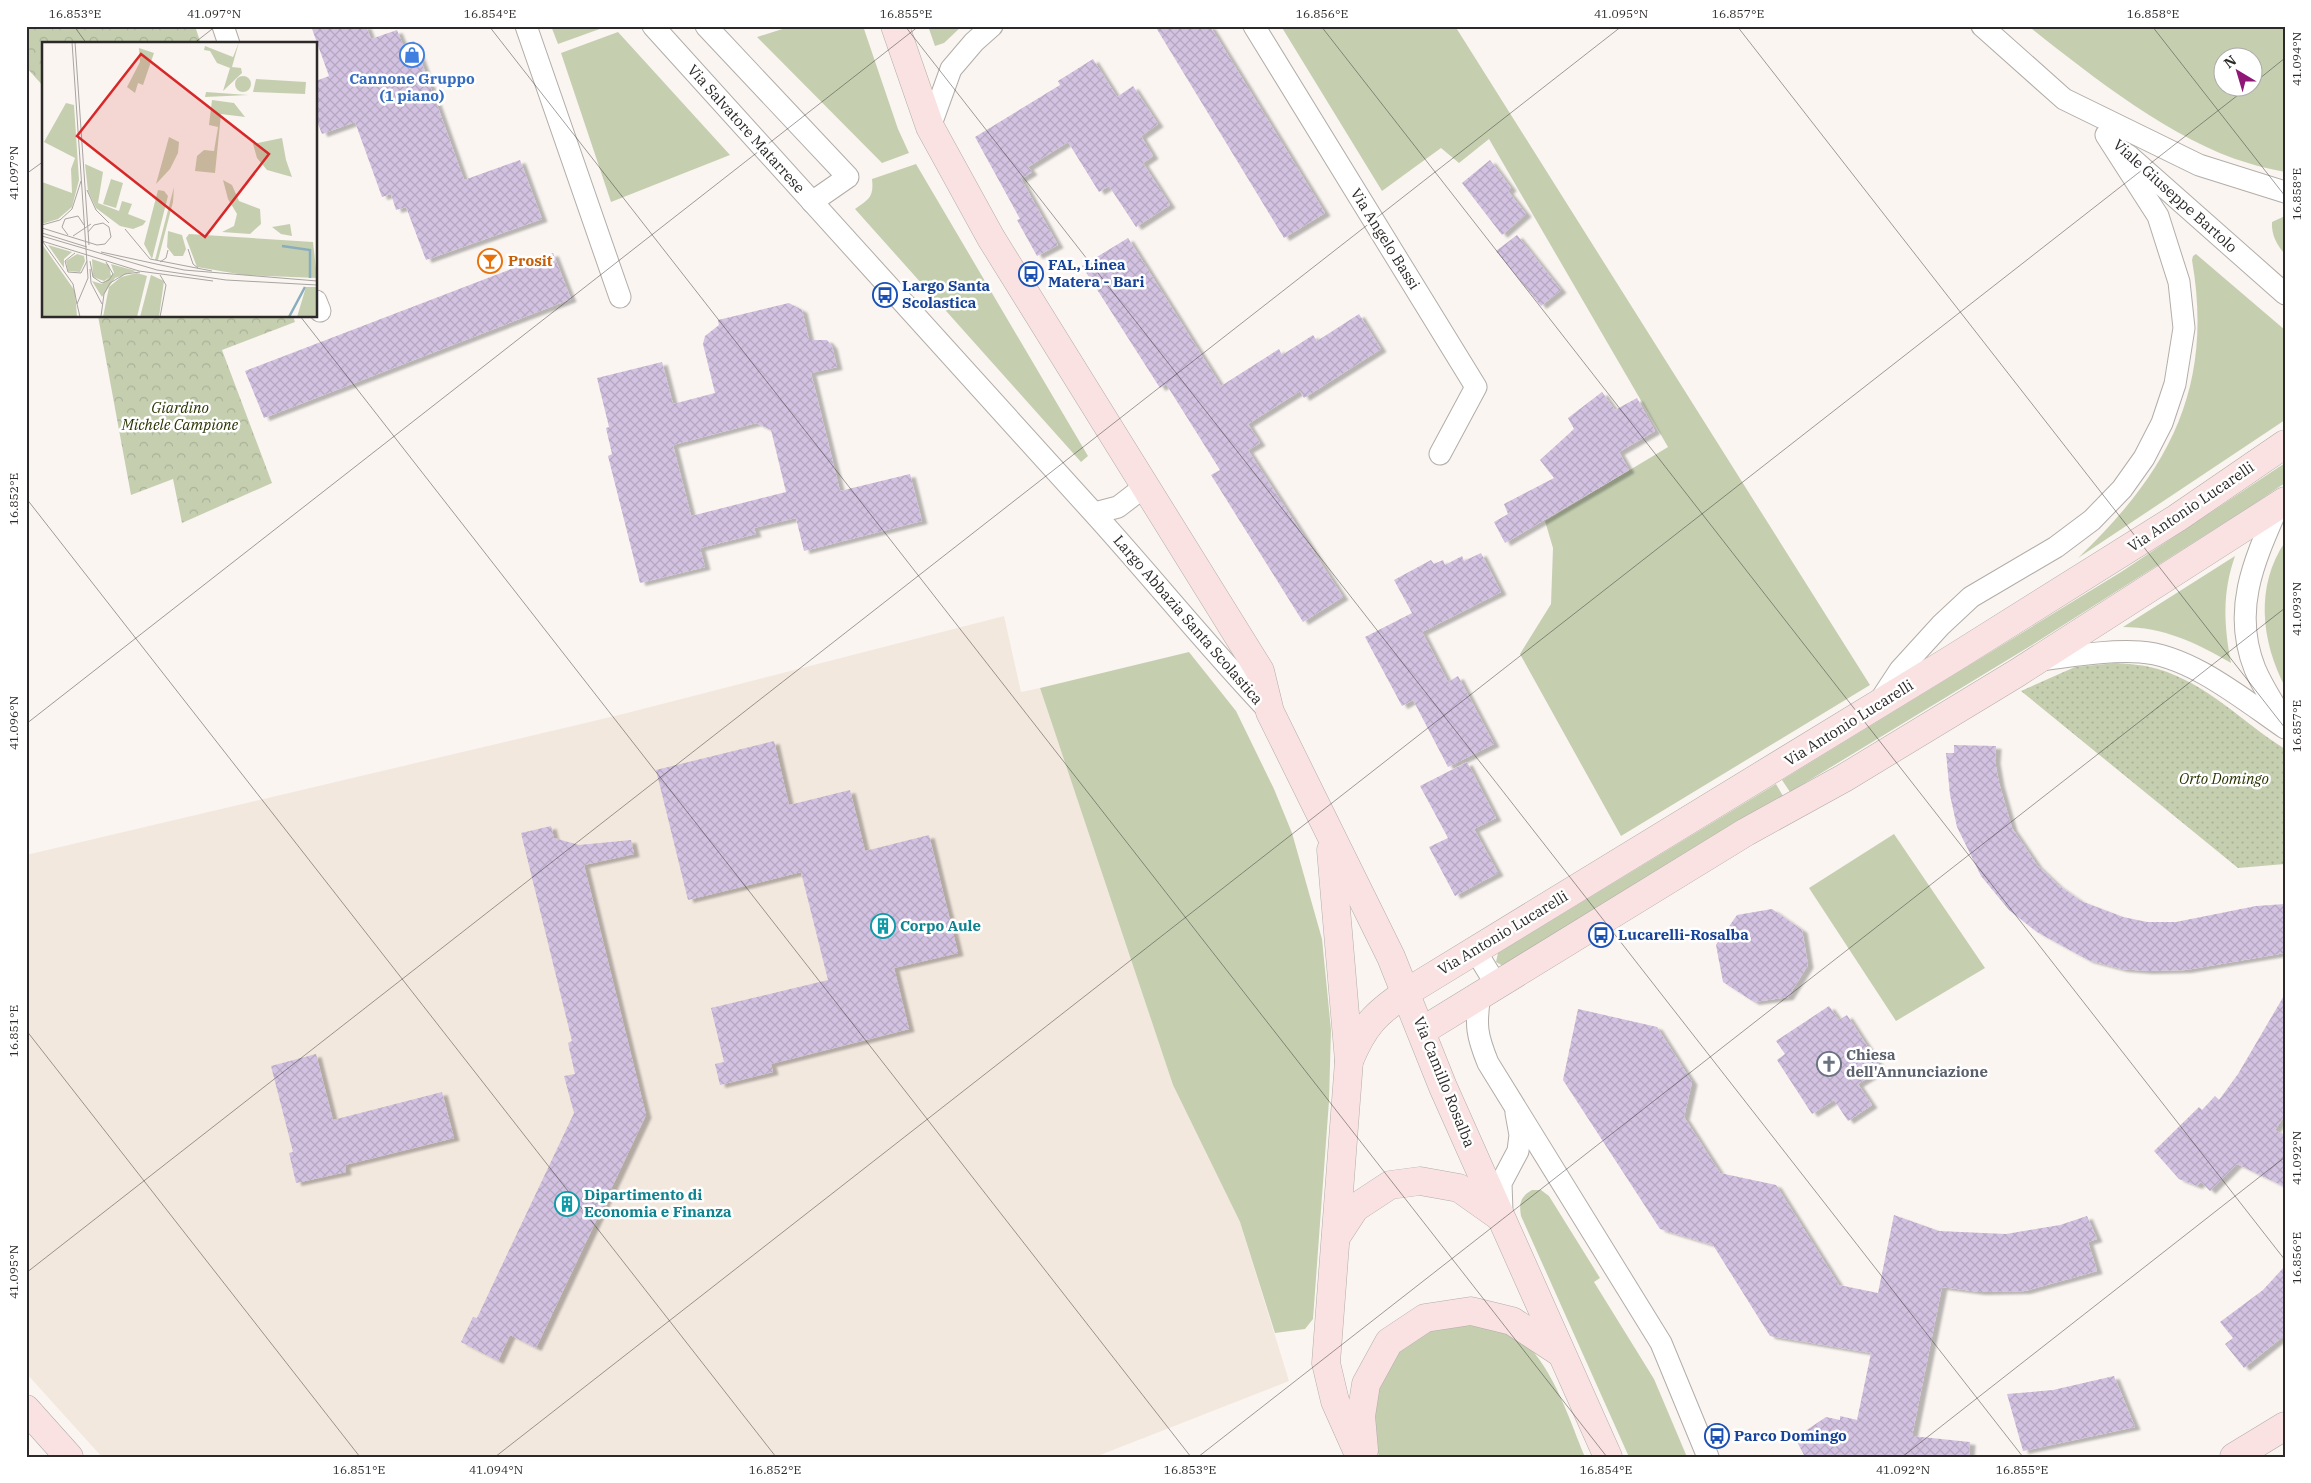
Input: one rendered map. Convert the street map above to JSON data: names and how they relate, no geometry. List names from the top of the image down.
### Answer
{
  "streets": {
    "street": [
      "Via Salvatore Matarrese",
      "Viale Giuseppe Bartolo",
      "Via Angelo Bassi",
      "Via Antonio Lucarelli",
      "Largo Abbazia Santa Scolastica",
      "Via Camillo Rosalba"
    ]
  },
  "crossings": [
    ["Via Salvatore Matarrese", "Largo Abbazia Santa Scolastica"],
    ["Via Antonio Lucarelli", "Via Camillo Rosalba"],
    ["Largo Abbazia Santa Scolastica", "Via Camillo Rosalba"]
  ],
  "parks": ["Giardino Michele Campione", "Orto Domingo"],
  "places": {
    "shop": ["Cannone Gruppo (1 piano)"],
    "bar": ["Prosit"],
    "bus stop": [
      "FAL, Linea Matera - Bari",
      "Largo Santa Scolastica",
      "Lucarelli-Rosalba",
      "Parco Domingo"
    ],
    "building": ["Corpo Aule", "Dipartimento di Economia e Finanza"],
    "church": ["Chiesa dell'Annunciazione"]
  },
  "north": "top left",
  "coordinates": [
    "16.853°E",
    "41.097°N",
    "16.854°E",
    "16.855°E",
    "16.856°E",
    "41.095°N",
    "16.857°E",
    "16.858°E",
    "41.094°N",
    "16.852°E",
    "41.093°N",
    "41.096°N",
    "16.851°E",
    "41.092°N"
  ]
}
